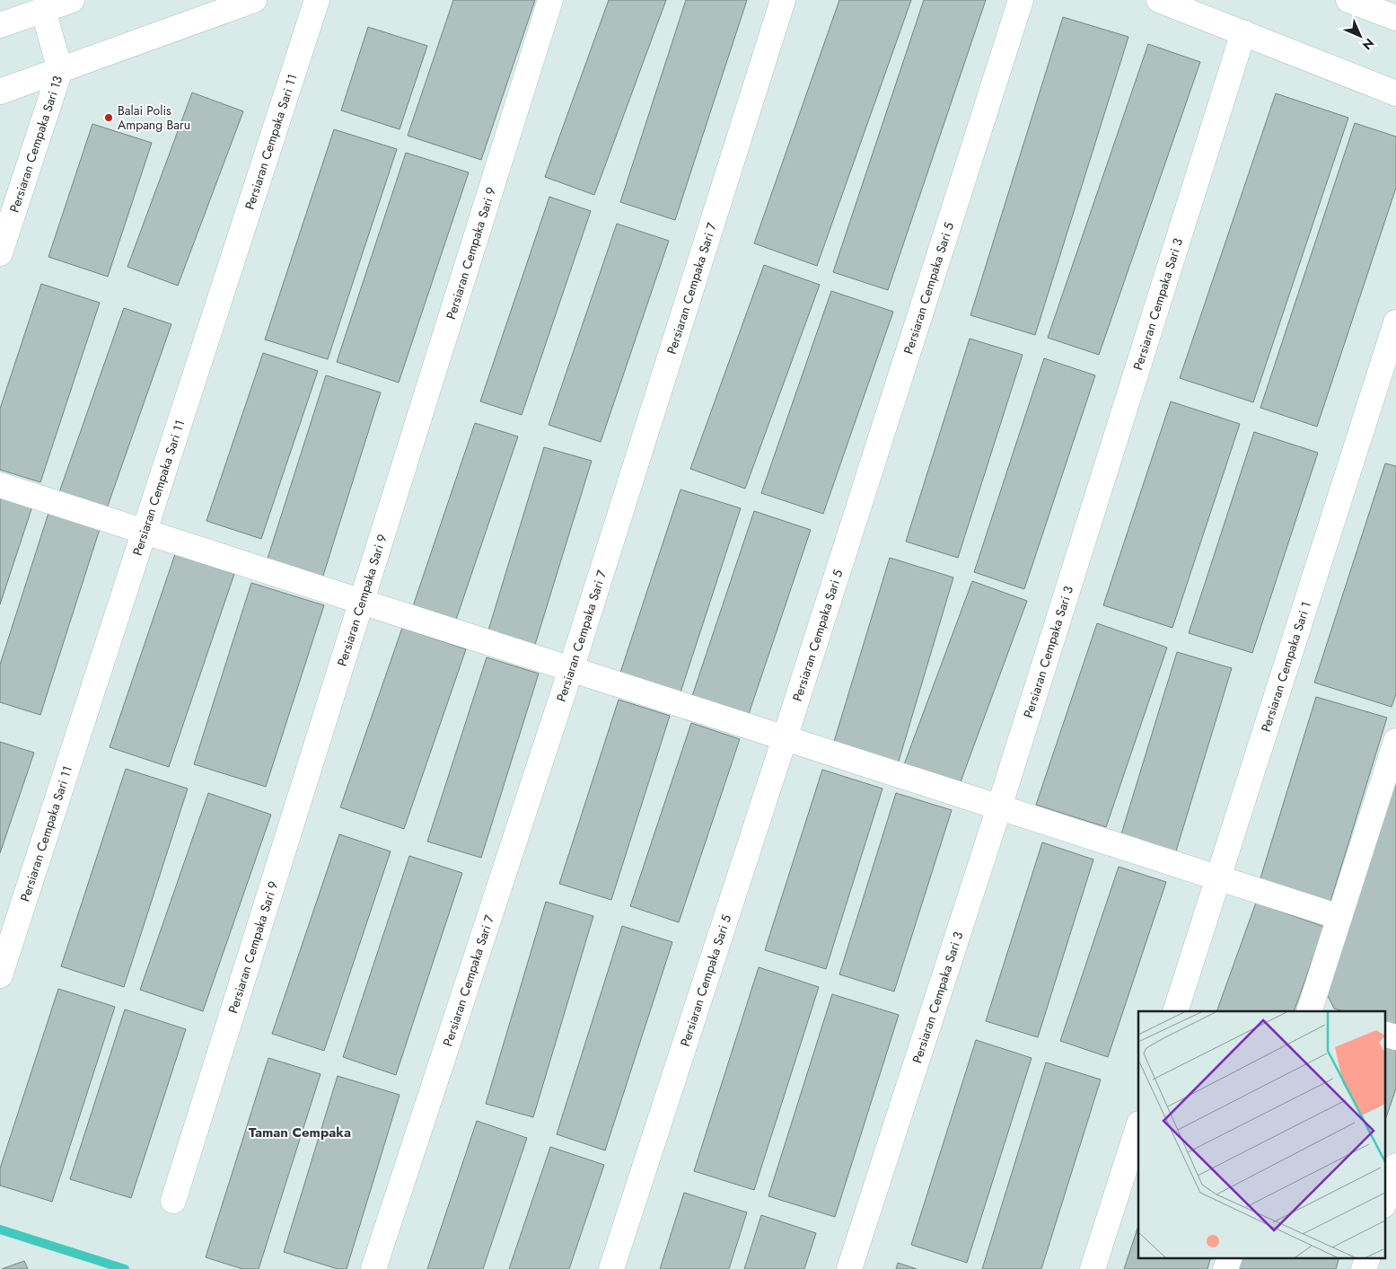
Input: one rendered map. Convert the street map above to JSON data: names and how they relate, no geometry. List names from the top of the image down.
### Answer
{
  "streets": {
    "street": [
      "Persiaran Cempaka Sari 11",
      "Persiaran Cempaka Sari 13",
      "Persiaran Cempaka Sari 9",
      "Persiaran Cempaka Sari 5",
      "Persiaran Cempaka Sari 7",
      "Persiaran Cempaka Sari 3",
      "Persiaran Cempaka Sari 1"
    ]
  },
  "districts": ["Taman Cempaka"],
  "places": ["Balai Polis Ampang Baru"],
  "north": "bottom right"
}
